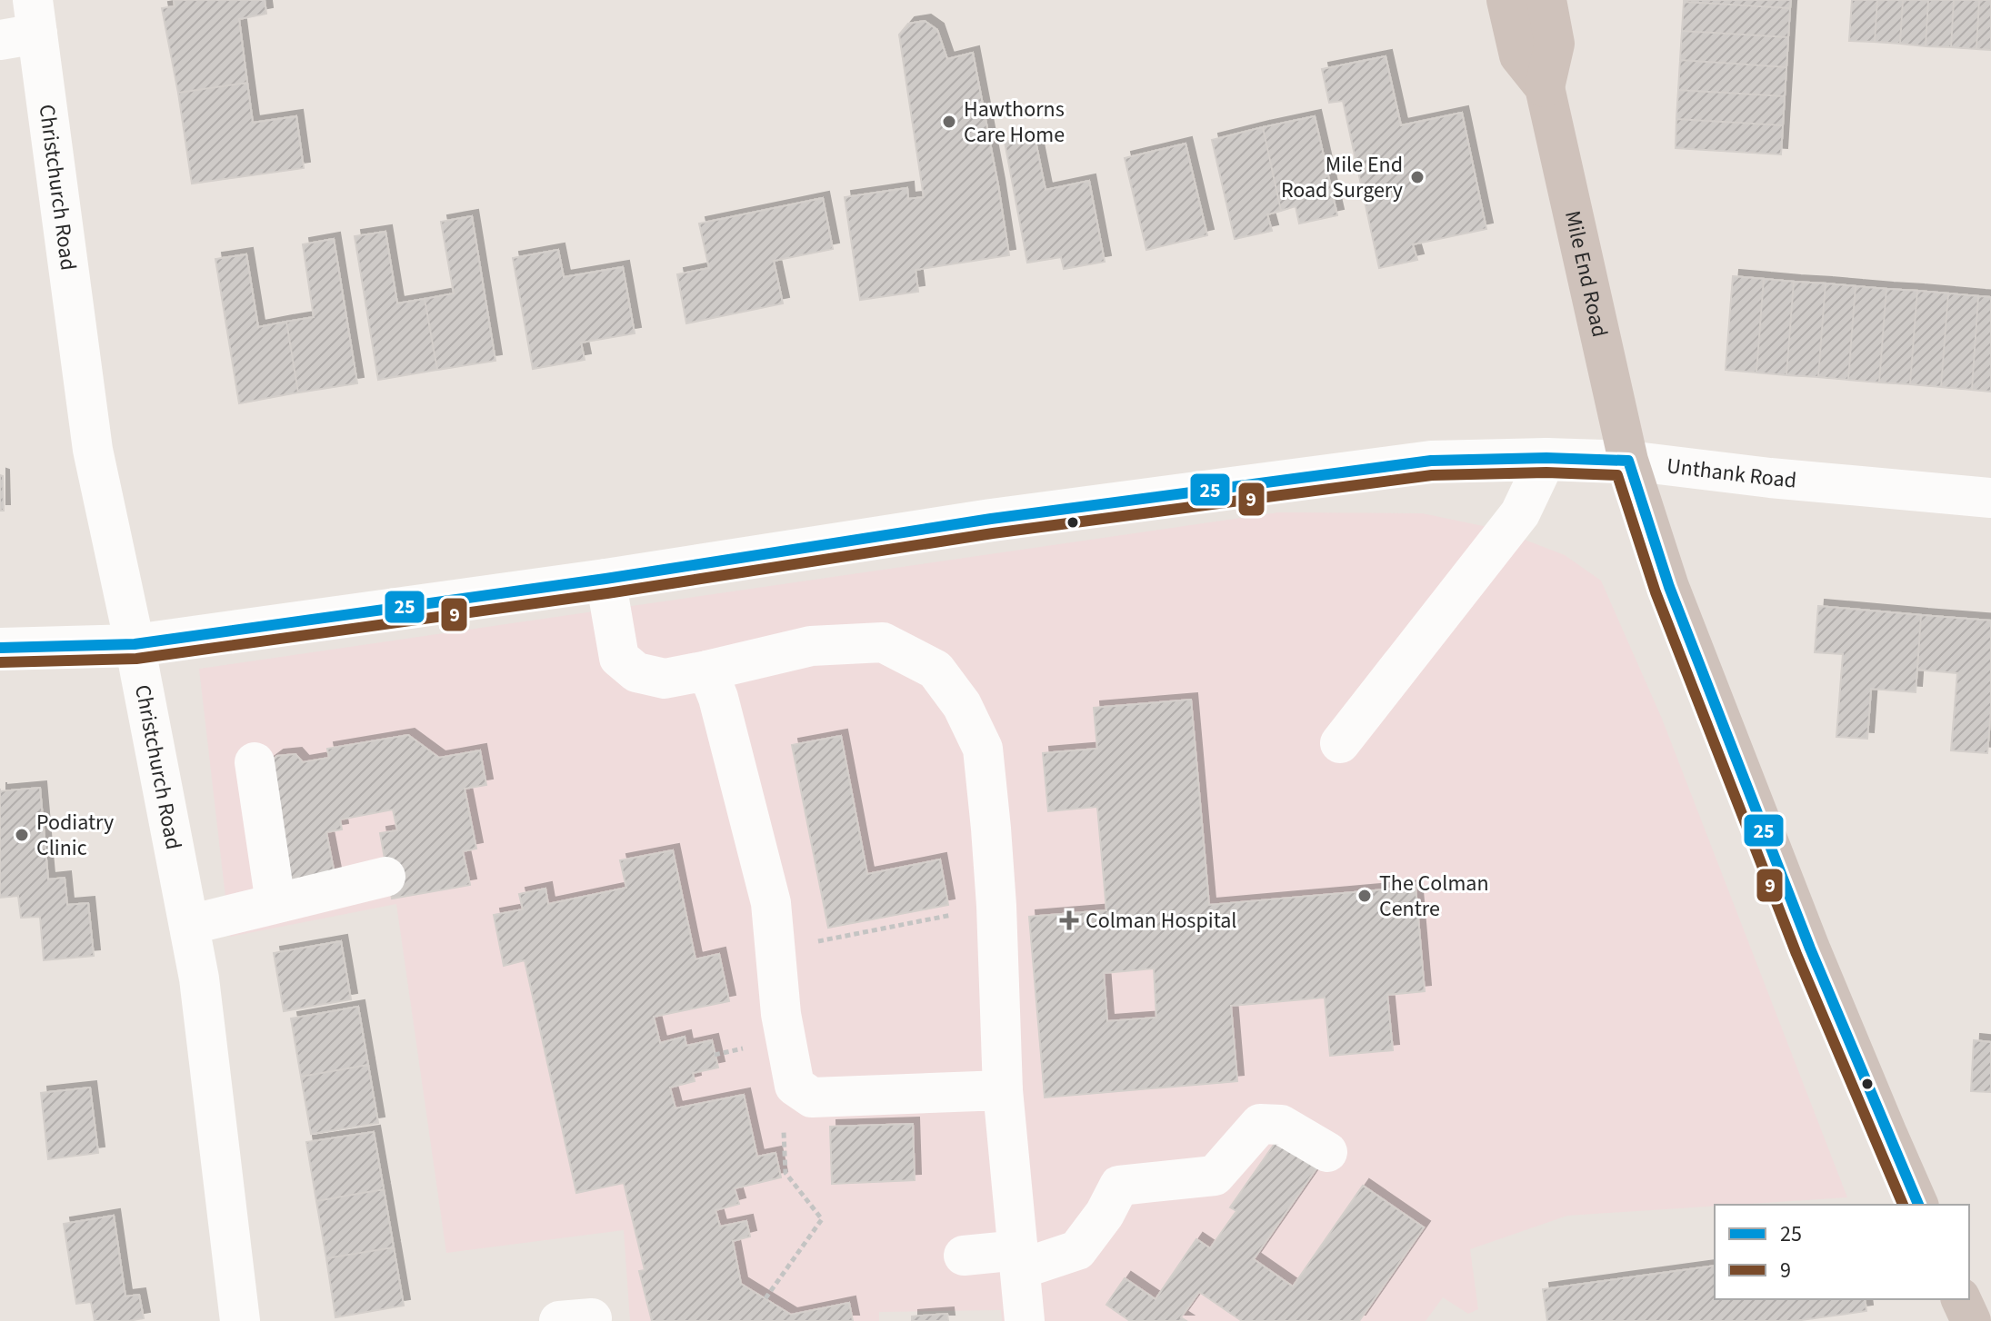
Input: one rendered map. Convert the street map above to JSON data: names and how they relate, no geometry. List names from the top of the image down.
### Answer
{
  "streets": {
    "highway": ["Mile End Road"],
    "street": ["Christchurch Road", "Unthank Road"]
  },
  "crossings": [
    ["Christchurch Road", "Unthank Road"],
    ["Mile End Road", "Unthank Road"]
  ],
  "places": {
    "other": [
      "Hawthorns Care Home",
      "Mile End Road Surgery",
      "Podiatry Clinic",
      "The Colman Centre"
    ],
    "health": ["Colman Hospital"]
  },
  "lines": ["transit line 25", "transit line 9"],
  "legend": ["25", "9"]
}
